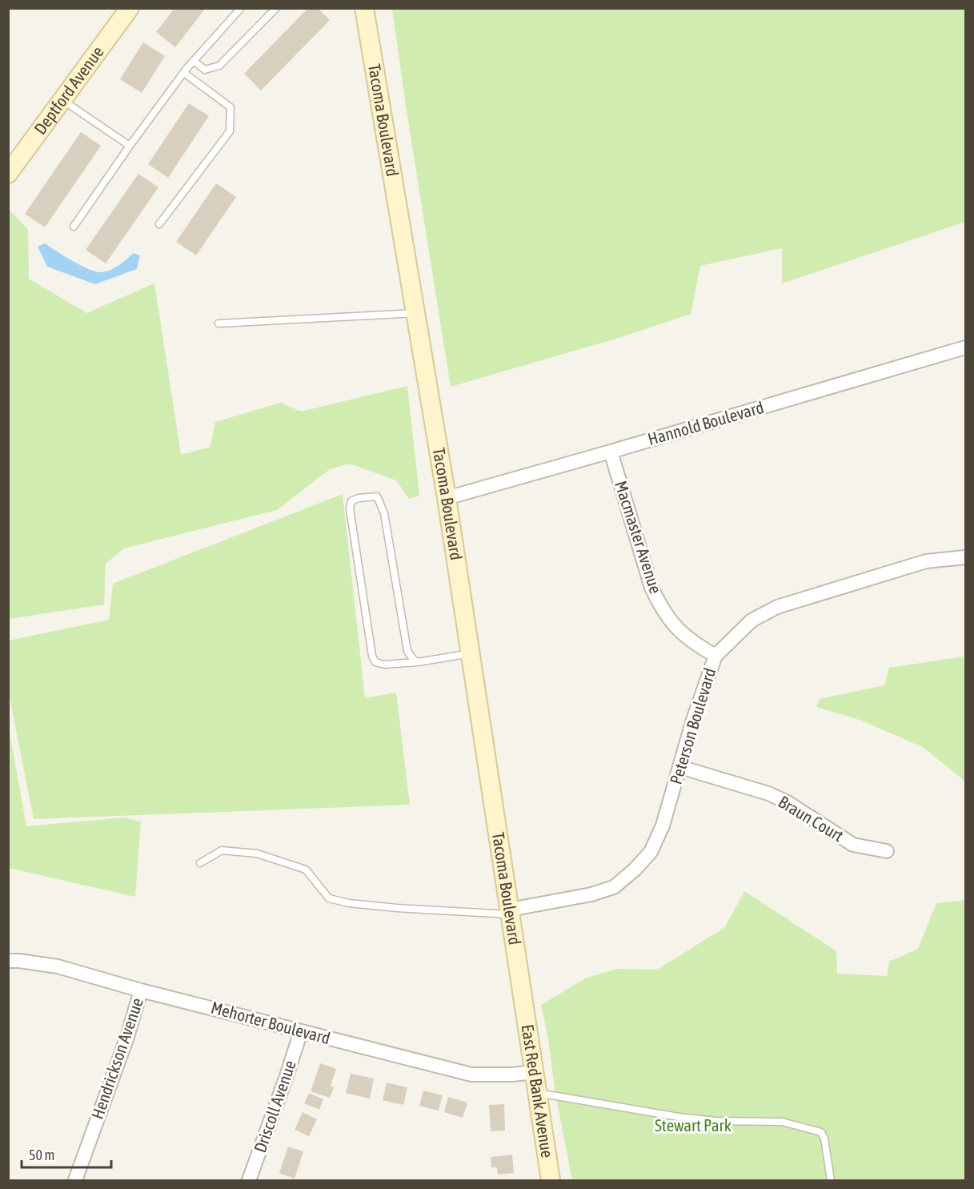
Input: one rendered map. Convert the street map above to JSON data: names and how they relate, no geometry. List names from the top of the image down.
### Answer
{
  "streets": {
    "street": [
      "Deptford Avenue",
      "Tacoma Boulevard",
      "Hannold Boulevard",
      "Macmaster Avenue",
      "Peterson Boulevard",
      "Braun Court",
      "Mehorter Boulevard",
      "Hendrickson Avenue",
      "East Red Bank Avenue",
      "Driscoll Avenue"
    ]
  },
  "crossings": [
    ["Tacoma Boulevard", "Hannold Boulevard"],
    ["Tacoma Boulevard", "Peterson Boulevard"],
    ["Tacoma Boulevard", "East Red Bank Avenue"],
    ["Hannold Boulevard", "Macmaster Avenue"],
    ["Macmaster Avenue", "Peterson Boulevard"],
    ["Peterson Boulevard", "Braun Court"],
    ["Mehorter Boulevard", "Hendrickson Avenue"],
    ["Mehorter Boulevard", "East Red Bank Avenue"],
    ["Mehorter Boulevard", "Driscoll Avenue"]
  ],
  "parks": ["Stewart Park"],
  "scale_bar": "50 m"
}
